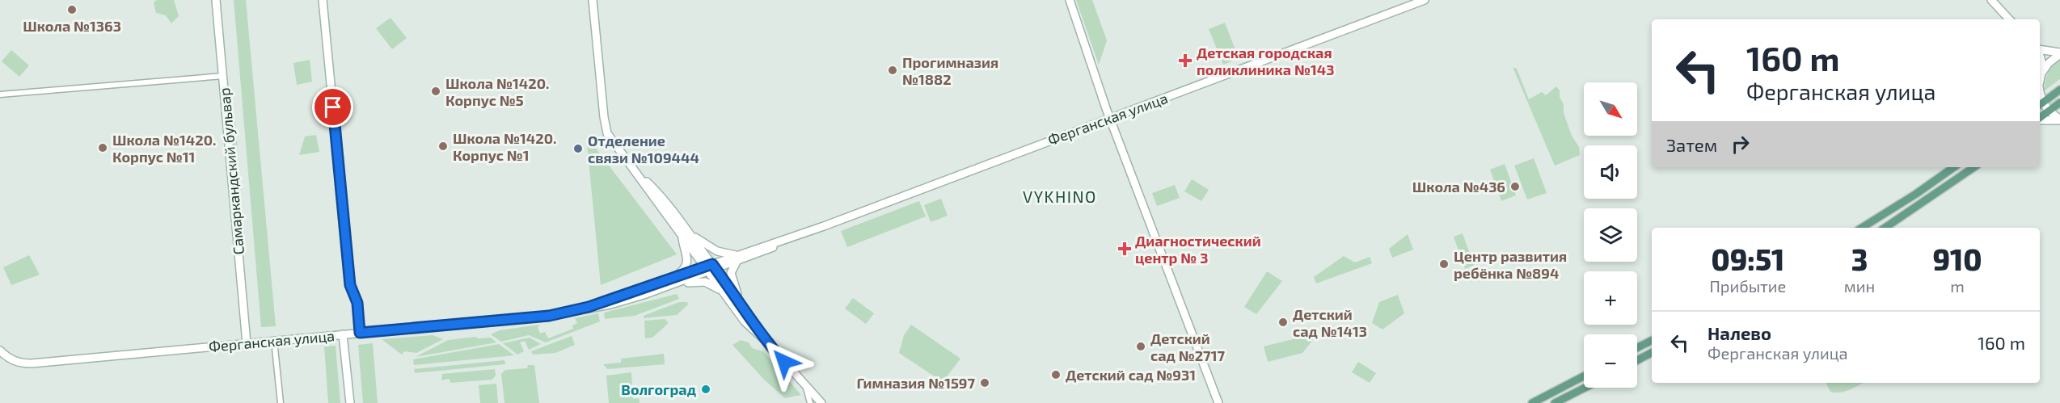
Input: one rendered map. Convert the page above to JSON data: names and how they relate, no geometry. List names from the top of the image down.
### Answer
{
  "streets": {
    "street": ["Ферганская улица", "Самаркандский бульвар"]
  },
  "crossings": [
    ["Ферганская улица", "Самаркандский бульвар"]
  ],
  "districts": ["VYKHINO"],
  "places": {
    "other": [
      "Школа №1363",
      "Прогимназия №1882",
      "Школа №1420. Корпус №5",
      "Школа №1420. Корпус №1",
      "Школа №1420. Корпус №11",
      "Отделение связи №109444",
      "Школа №436",
      "Центр развития ребёнка №894",
      "Детский сад №1413",
      "Детский сад №2717",
      "Детский сад №931",
      "Гимназия №1597",
      "Волгоград"
    ],
    "health": ["Детская городская поликлиника №143", "Диагностический центр № 3"]
  },
  "north": "bottom right",
  "page": {
    "turn": ["160 m", "Ферганская улица"],
    "map_buttons": ["+", "−"],
    "then": "Затем",
    "eta": [
      "09:51",
      "Прибытие",
      "3",
      "мин",
      "910",
      "m"
    ],
    "list": [
      {
        "name": "Налево",
        "note": "Ферганская улица",
        "value": "160 m"
      }
    ]
  }
}
